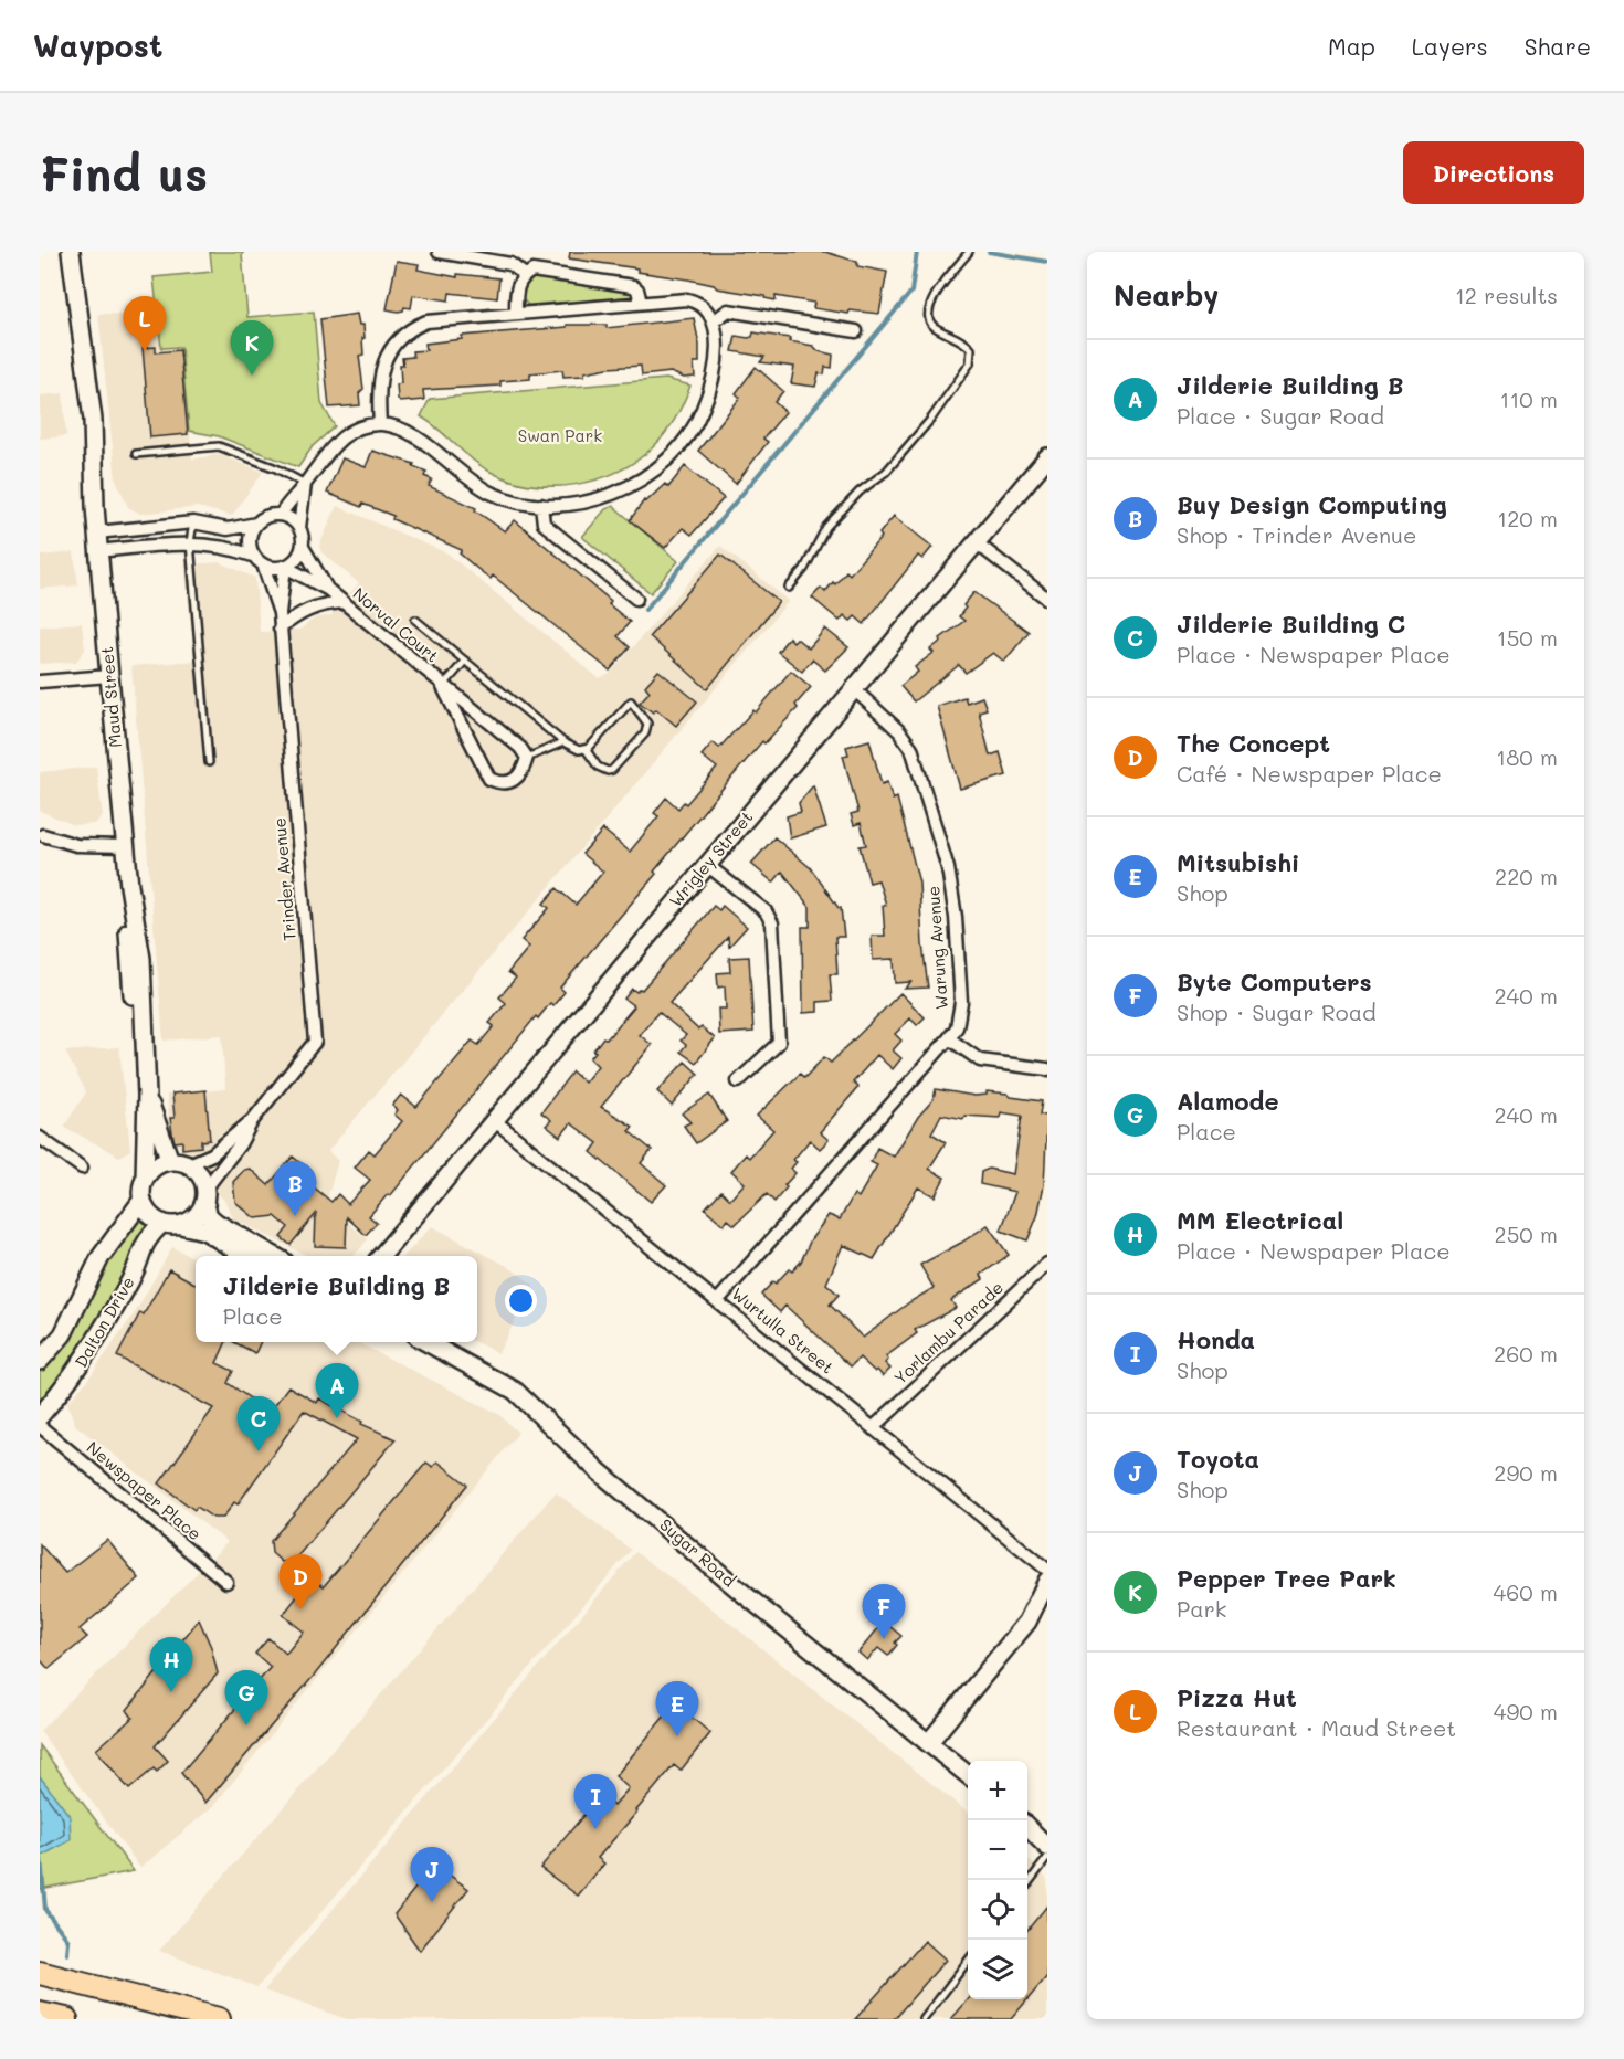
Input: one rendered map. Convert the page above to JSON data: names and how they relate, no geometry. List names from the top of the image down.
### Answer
{
  "streets": {
    "main road": [
      "Maud Street",
      "Wrigley Street",
      "Dalton Drive",
      "Sugar Road"
    ],
    "street": [
      "Norval Court",
      "Trinder Avenue",
      "Warung Avenue",
      "Wurtulla Street",
      "Yorlambu Parade",
      "Newspaper Place"
    ]
  },
  "crossings": [
    ["Norval Court", "Trinder Avenue"],
    ["Maud Street", "Trinder Avenue"],
    ["Maud Street", "Dalton Drive"],
    ["Wrigley Street", "Warung Avenue"],
    ["Wrigley Street", "Wurtulla Street"],
    ["Trinder Avenue", "Dalton Drive"],
    ["Warung Avenue", "Wurtulla Street"],
    ["Wurtulla Street", "Yorlambu Parade"]
  ],
  "parks": ["Swan Park"],
  "page": {
    "header": "Waypost",
    "nav": ["Map", "Layers", "Share"],
    "buttons": "Directions",
    "title": "Find us",
    "heading": ["Nearby", "12 results"],
    "pins": [
      "L",
      "K",
      "B",
      "A",
      "C",
      "D",
      "F",
      "H",
      "G",
      "E",
      "I",
      "J"
    ],
    "list": [
      {
        "mark": "A",
        "name": "Jilderie Building B",
        "note": "Place · Sugar Road",
        "value": "110 m"
      },
      {
        "mark": "B",
        "name": "Buy Design Computing",
        "note": "Shop · Trinder Avenue",
        "value": "120 m"
      },
      {
        "mark": "C",
        "name": "Jilderie Building C",
        "note": "Place · Newspaper Place",
        "value": "150 m"
      },
      {
        "mark": "D",
        "name": "The Concept",
        "note": "Café · Newspaper Place",
        "value": "180 m"
      },
      {
        "mark": "E",
        "name": "Mitsubishi",
        "note": "Shop",
        "value": "220 m"
      },
      {
        "mark": "F",
        "name": "Byte Computers",
        "note": "Shop · Sugar Road",
        "value": "240 m"
      },
      {
        "mark": "G",
        "name": "Alamode",
        "note": "Place",
        "value": "240 m"
      },
      {
        "mark": "H",
        "name": "MM Electrical",
        "note": "Place · Newspaper Place",
        "value": "250 m"
      },
      {
        "mark": "I",
        "name": "Honda",
        "note": "Shop",
        "value": "260 m"
      },
      {
        "mark": "J",
        "name": "Toyota",
        "note": "Shop",
        "value": "290 m"
      },
      {
        "mark": "K",
        "name": "Pepper Tree Park",
        "note": "Park",
        "value": "460 m"
      },
      {
        "mark": "L",
        "name": "Pizza Hut",
        "note": "Restaurant · Maud Street",
        "value": "490 m"
      }
    ],
    "popup": ["Jilderie Building B", "Place"],
    "map_buttons": ["+", "−"]
  }
}
